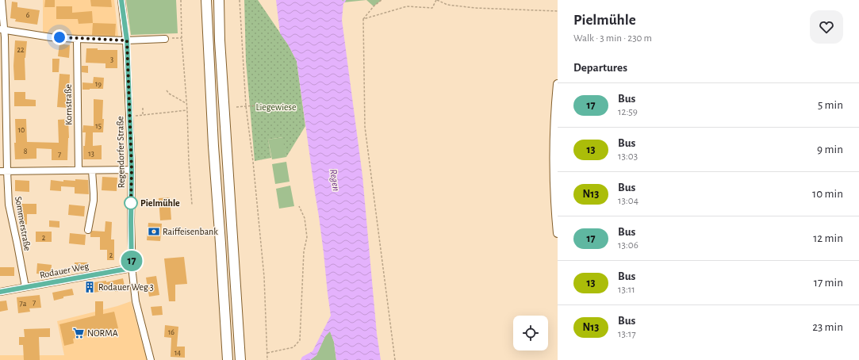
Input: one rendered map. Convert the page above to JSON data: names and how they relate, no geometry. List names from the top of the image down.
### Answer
{
  "streets": {
    "street": [
      "Kornstraße",
      "Regendorfer Straße",
      "Sommerstraße",
      "Rodauer Weg"
    ]
  },
  "crossings": [
    ["Regendorfer Straße", "Rodauer Weg"],
    ["Sommerstraße", "Rodauer Weg"]
  ],
  "water": ["Regen"],
  "parks": ["Liegewiese"],
  "places": {
    "other": ["Pielmühle"],
    "bank": ["Raiffeisenbank"],
    "building": ["Rodauer Weg 3"],
    "supermarket": ["NORMA"]
  },
  "lines": ["bus line 17"],
  "house_numbers": [
    "6",
    "22",
    "3",
    "19",
    "15",
    "10",
    "8",
    "13",
    "7",
    "2",
    "2",
    "7",
    "7a",
    "16",
    "14"
  ],
  "page": {
    "on_map": "17",
    "heading": [
      ["Pielmühle", "Walk · 3 min · 230 m"],
      "Departures"
    ],
    "list": [
      {
        "mark": "17",
        "name": "Bus",
        "note": "12:59",
        "value": "5 min"
      },
      {
        "mark": "13",
        "name": "Bus",
        "note": "13:03",
        "value": "9 min"
      },
      {
        "mark": "N13",
        "name": "Bus",
        "note": "13:04",
        "value": "10 min"
      },
      {
        "mark": "17",
        "name": "Bus",
        "note": "13:06",
        "value": "12 min"
      },
      {
        "mark": "13",
        "name": "Bus",
        "note": "13:11",
        "value": "17 min"
      },
      {
        "mark": "N13",
        "name": "Bus",
        "note": "13:17",
        "value": "23 min"
      }
    ]
  }
}
